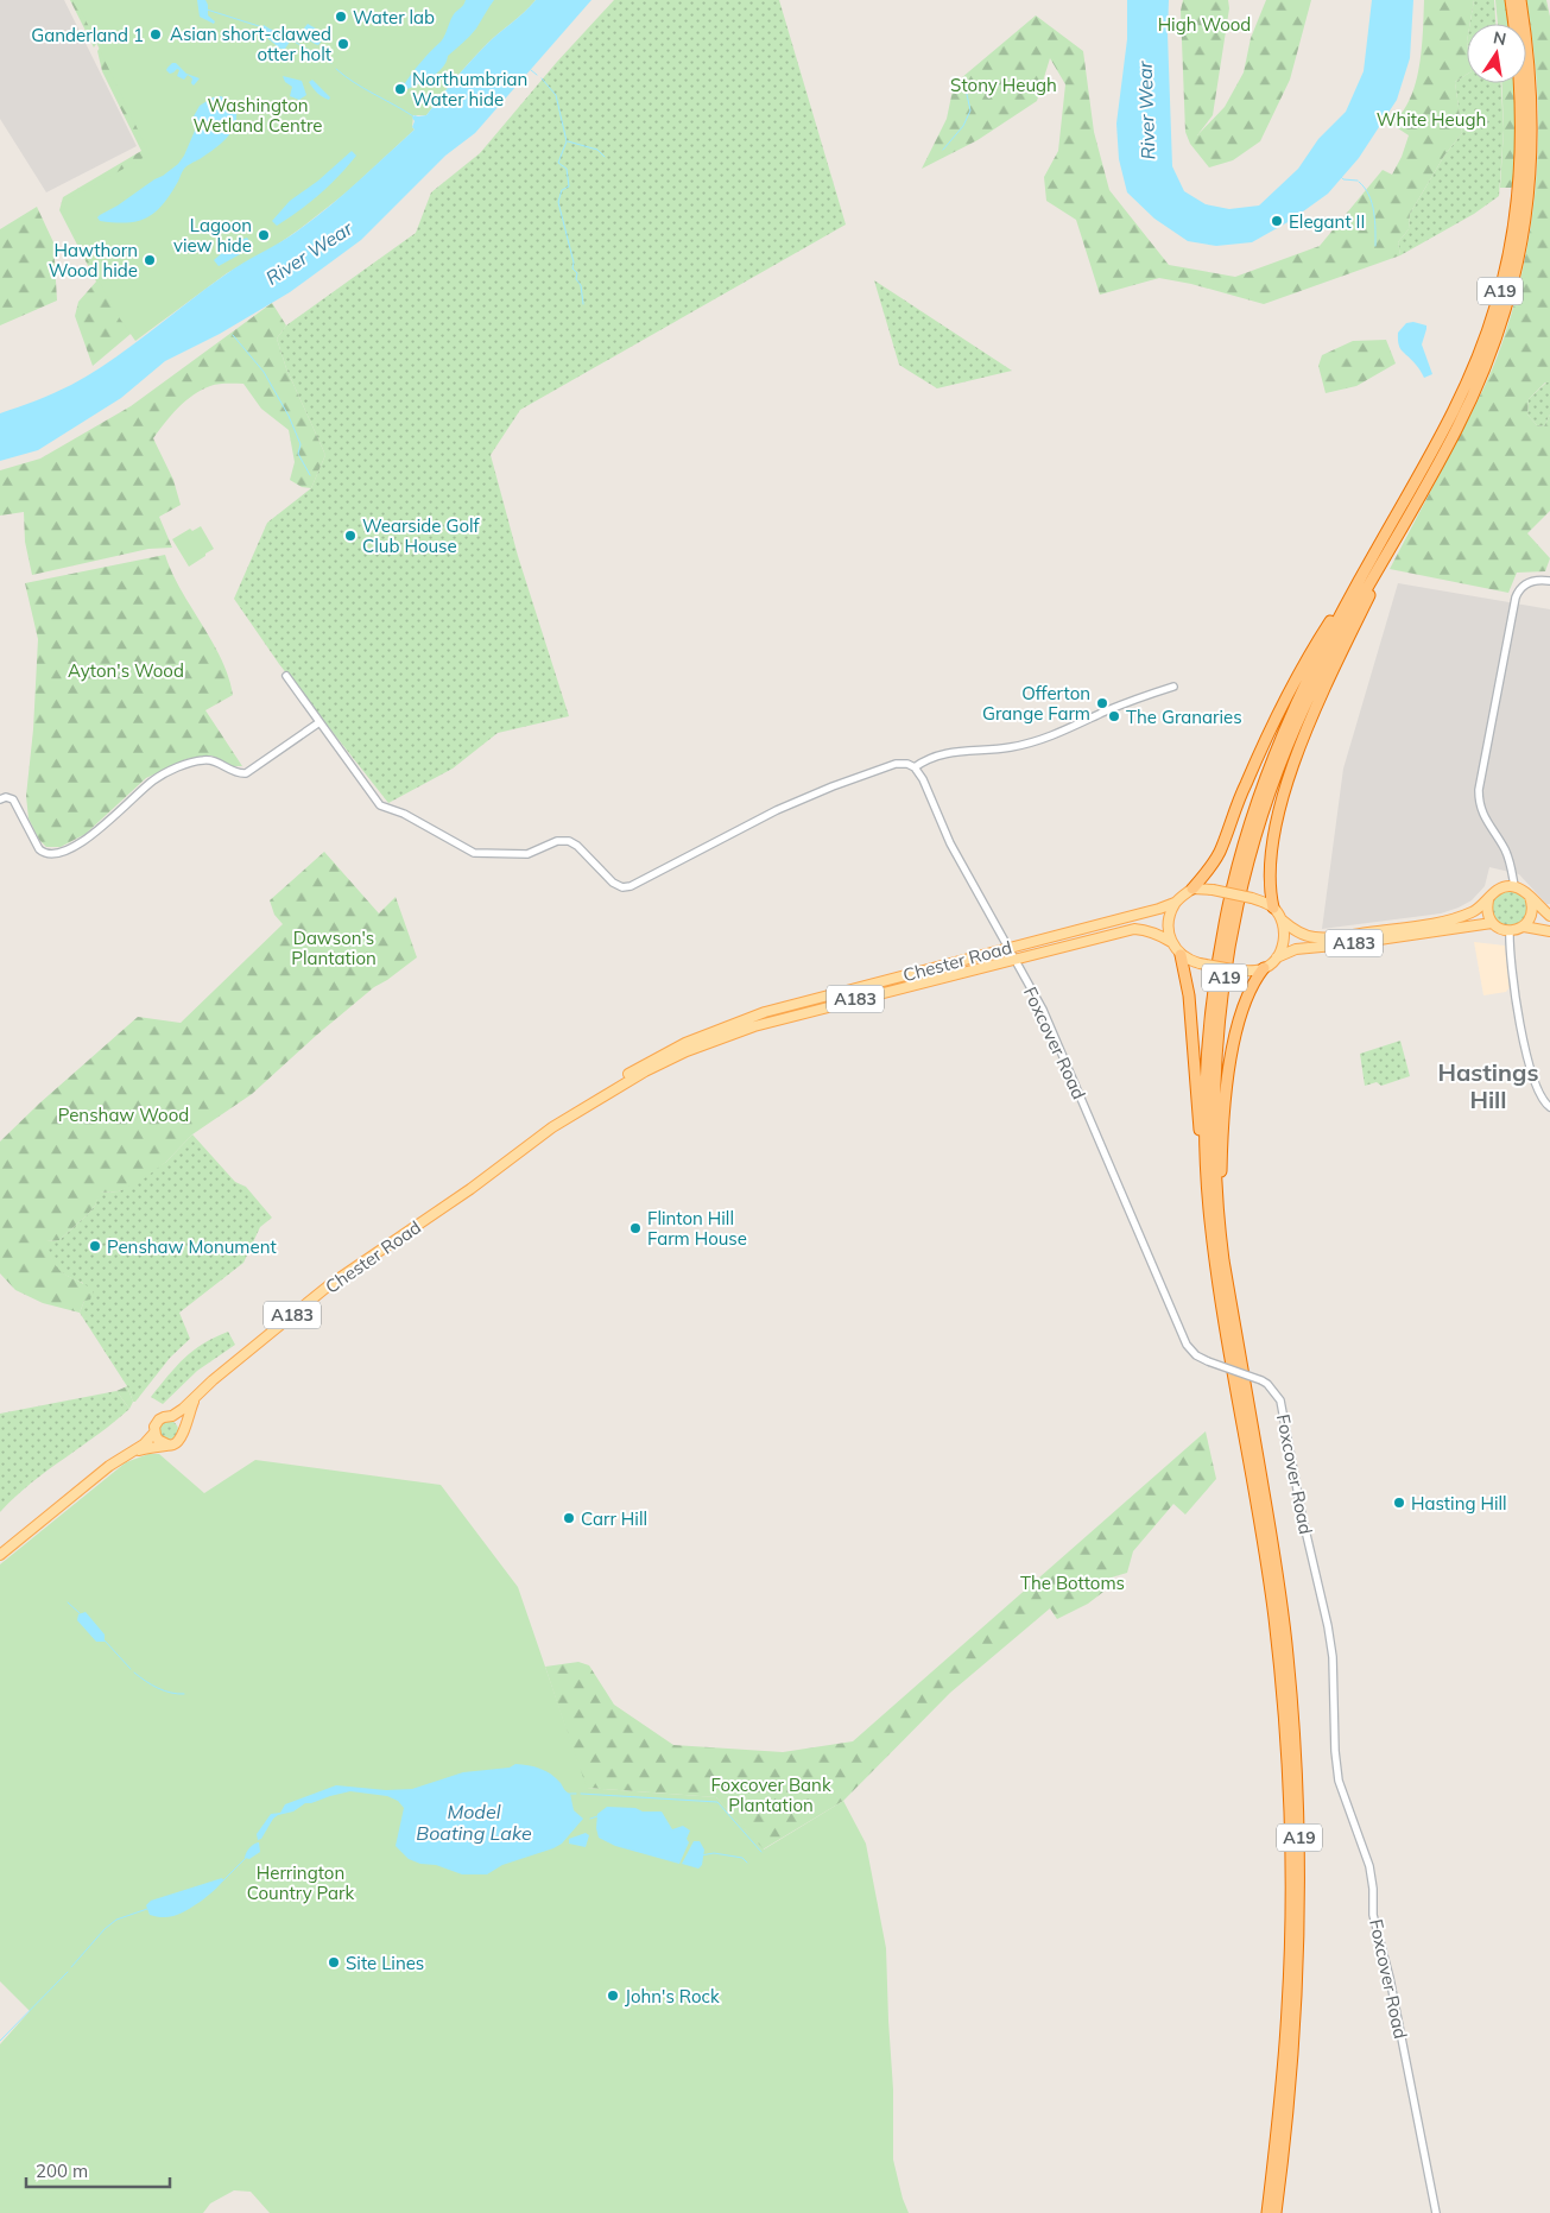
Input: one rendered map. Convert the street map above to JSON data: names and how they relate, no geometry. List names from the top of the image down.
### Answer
{
  "streets": {
    "highway": ["A19"],
    "main road": ["A183", "Chester Road"],
    "street": ["Foxcover Road"]
  },
  "crossings": [
    ["A19", "A183"],
    ["A19", "Chester Road"],
    ["A183", "Chester Road"],
    ["Chester Road", "Foxcover Road"]
  ],
  "districts": ["Hastings Hill"],
  "water": ["River Wear", "Model Boating Lake"],
  "parks": [
    "High Wood",
    "Stony Heugh",
    "Washington Wetland Centre",
    "White Heugh",
    "Ayton's Wood",
    "Dawson's Plantation",
    "Penshaw Wood",
    "The Bottoms",
    "Foxcover Bank Plantation",
    "Herrington Country Park"
  ],
  "places": [
    "Water lab",
    "Ganderland 1",
    "Asian short-clawed otter holt",
    "Northumbrian Water hide",
    "Elegant II",
    "Lagoon view hide",
    "Hawthorn Wood hide",
    "Wearside Golf Club House",
    "Offerton Grange Farm",
    "The Granaries",
    "Flinton Hill Farm House",
    "Penshaw Monument",
    "Hasting Hill",
    "Carr Hill",
    "Site Lines",
    "John's Rock"
  ],
  "scale_bar": "200 m",
  "north": "top"
}
